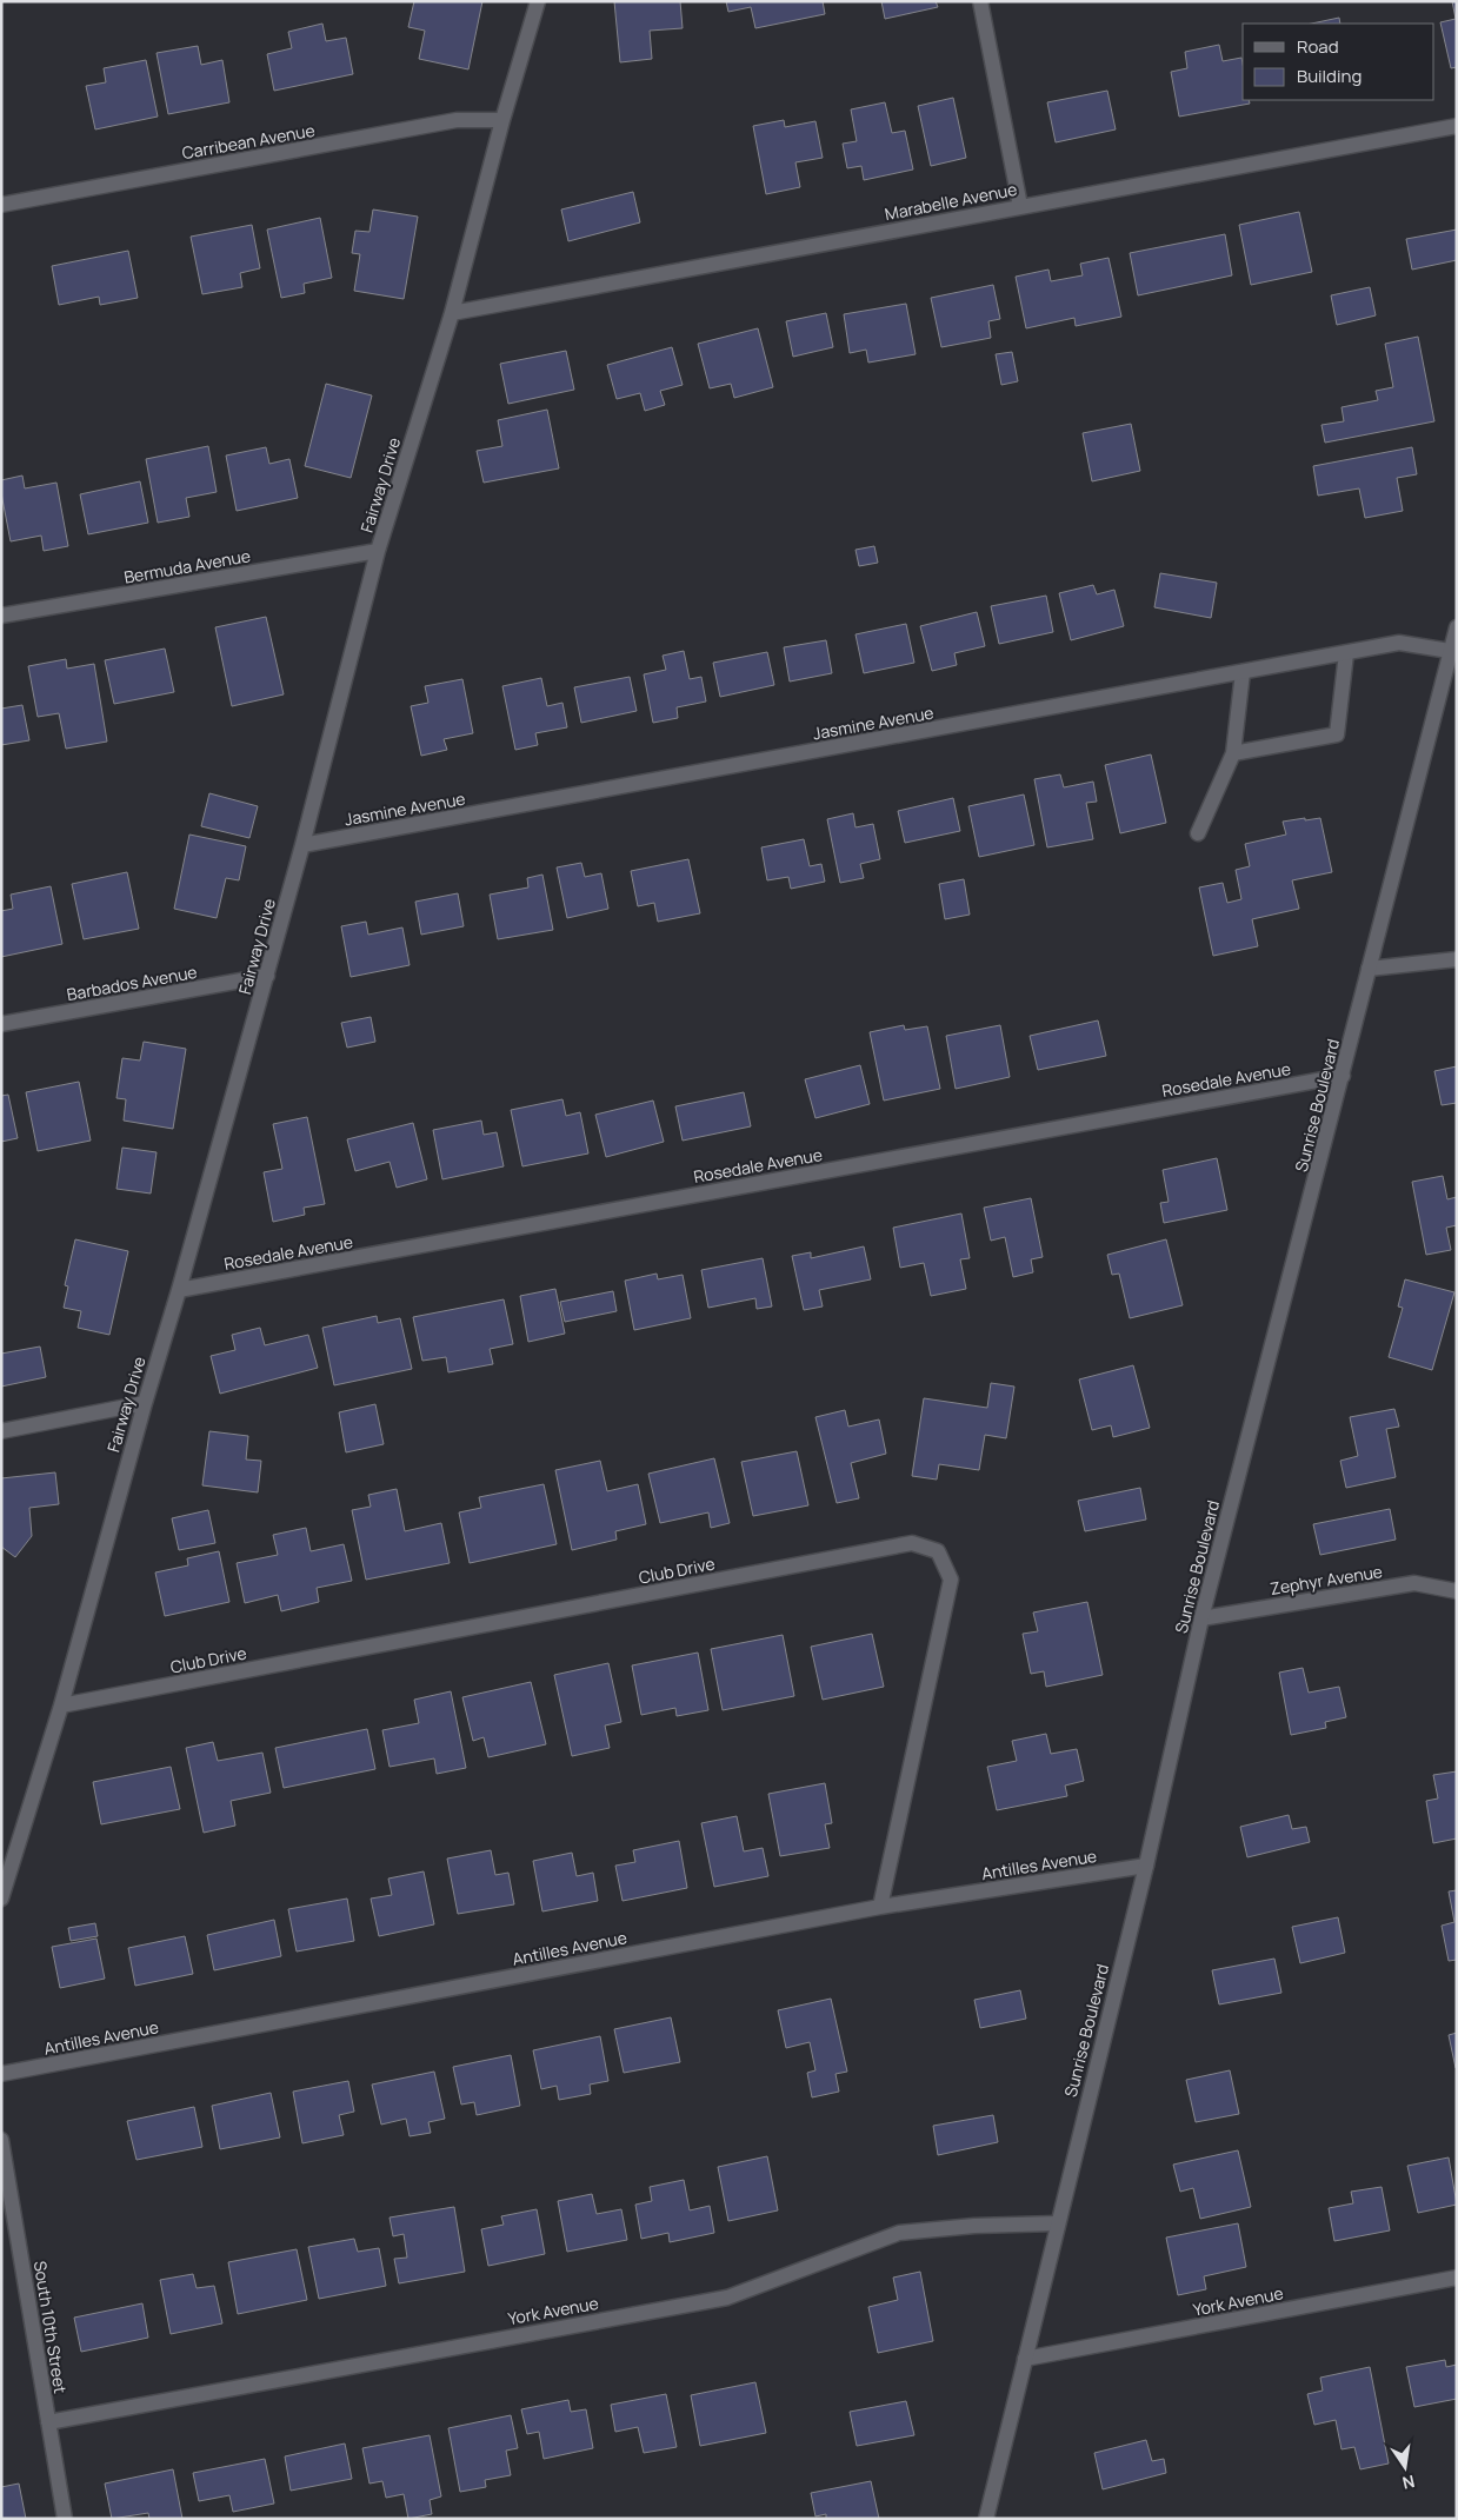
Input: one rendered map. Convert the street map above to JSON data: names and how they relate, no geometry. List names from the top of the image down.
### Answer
{
  "streets": {
    "street": [
      "Carribean Avenue",
      "Marabelle Avenue",
      "Fairway Drive",
      "Bermuda Avenue",
      "Jasmine Avenue",
      "Barbados Avenue",
      "Rosedale Avenue",
      "Sunrise Boulevard",
      "Club Drive",
      "Zephyr Avenue",
      "Antilles Avenue",
      "York Avenue",
      "South 10th Street"
    ]
  },
  "crossings": [
    ["Carribean Avenue", "Fairway Drive"],
    ["Marabelle Avenue", "Fairway Drive"],
    ["Fairway Drive", "Bermuda Avenue"],
    ["Fairway Drive", "Jasmine Avenue"],
    ["Fairway Drive", "Barbados Avenue"],
    ["Fairway Drive", "Rosedale Avenue"],
    ["Fairway Drive", "Club Drive"],
    ["Jasmine Avenue", "Sunrise Boulevard"],
    ["Rosedale Avenue", "Sunrise Boulevard"],
    ["Sunrise Boulevard", "Zephyr Avenue"],
    ["Sunrise Boulevard", "Antilles Avenue"],
    ["Sunrise Boulevard", "York Avenue"],
    ["Club Drive", "Antilles Avenue"],
    ["York Avenue", "South 10th Street"]
  ],
  "legend": ["Road", "Building"],
  "north": "bottom"
}
